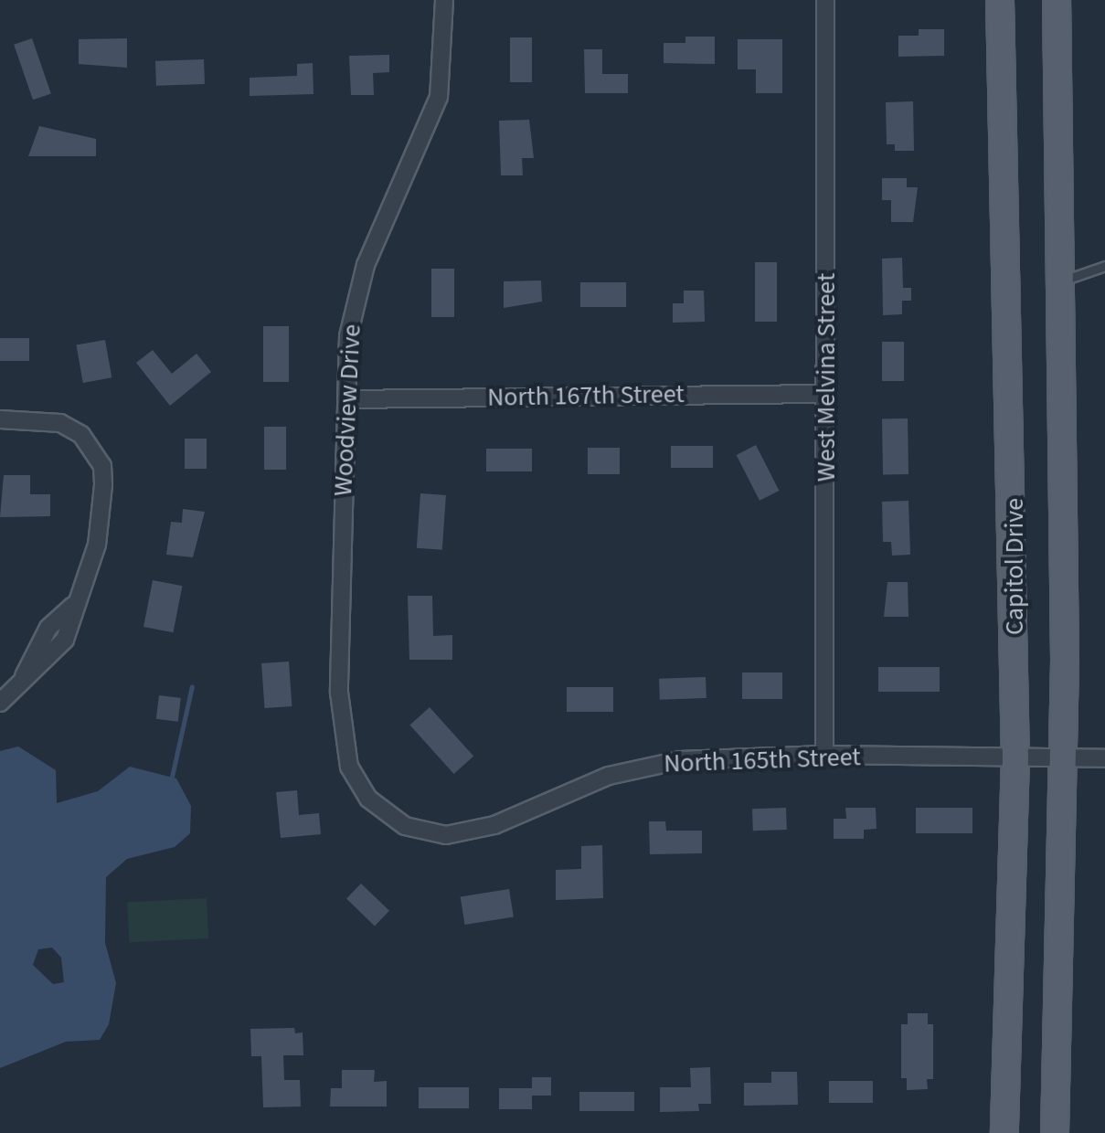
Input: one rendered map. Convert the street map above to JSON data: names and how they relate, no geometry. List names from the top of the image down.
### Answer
{
  "streets": {
    "main road": ["Capitol Drive"],
    "street": [
      "West Melvina Street",
      "North 167th Street",
      "Woodview Drive",
      "North 165th Street"
    ]
  },
  "crossings": [
    ["West Melvina Street", "North 167th Street"],
    ["West Melvina Street", "North 165th Street"],
    ["North 167th Street", "Woodview Drive"],
    ["Woodview Drive", "North 165th Street"],
    ["Capitol Drive", "North 165th Street"]
  ]
}
